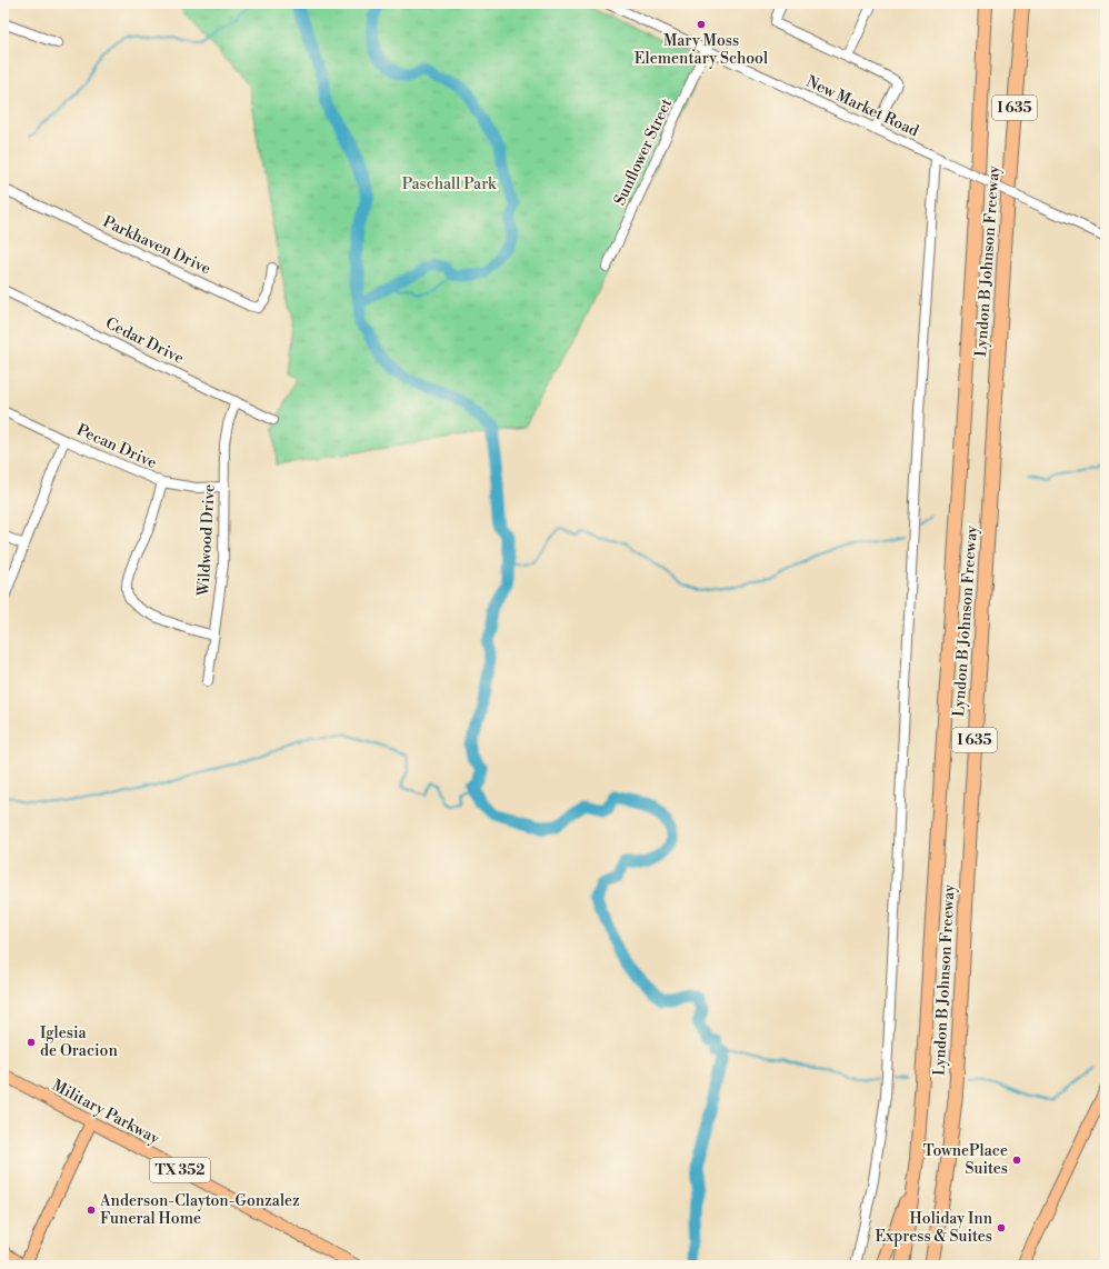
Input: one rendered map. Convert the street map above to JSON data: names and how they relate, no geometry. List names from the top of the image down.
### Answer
{
  "streets": {
    "highway": ["I 635", "Lyndon B Johnson Freeway"],
    "main road": ["Military Parkway", "TX 352"],
    "street": [
      "New Market Road",
      "Sunflower Street",
      "Parkhaven Drive",
      "Cedar Drive",
      "Pecan Drive",
      "Wildwood Drive"
    ]
  },
  "crossings": [
    ["New Market Road", "Sunflower Street"],
    ["Cedar Drive", "Wildwood Drive"],
    ["Pecan Drive", "Wildwood Drive"]
  ],
  "parks": ["Paschall Park"],
  "places": [
    "Mary Moss Elementary School",
    "Iglesia de Oracion",
    "TownePlace Suites",
    "Anderson-Clayton-Gonzalez Funeral Home",
    "Holiday Inn Express & Suites"
  ]
}
